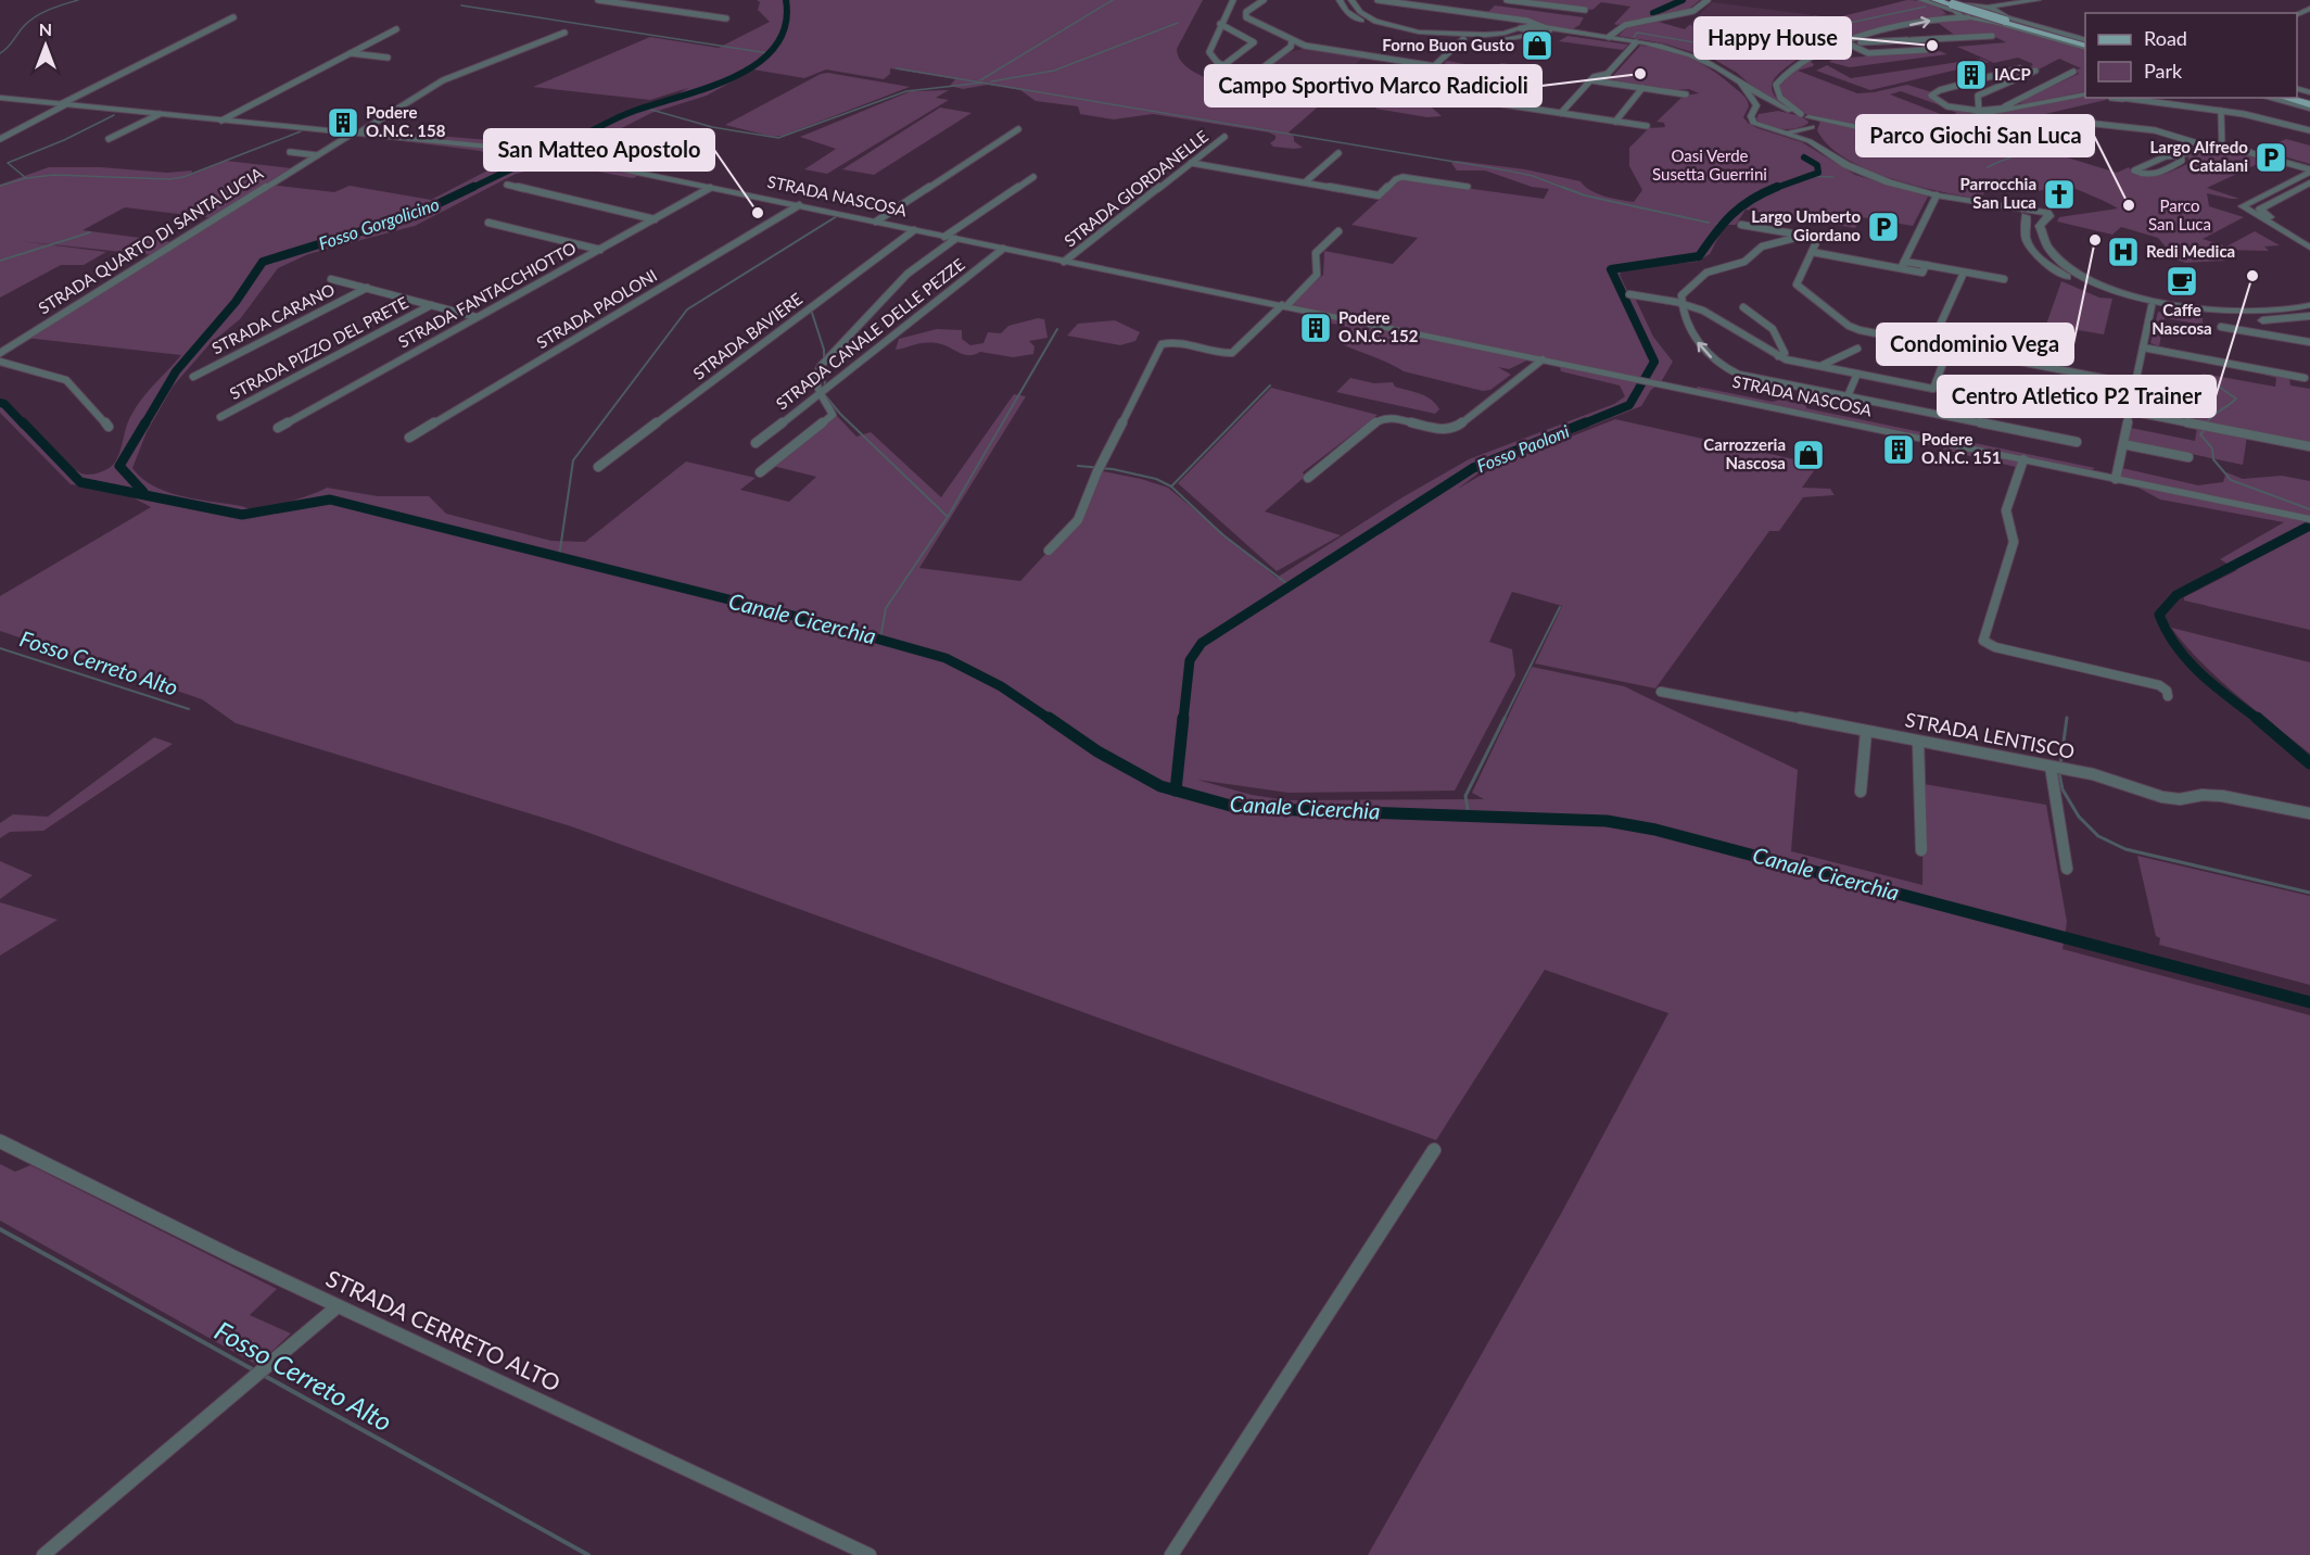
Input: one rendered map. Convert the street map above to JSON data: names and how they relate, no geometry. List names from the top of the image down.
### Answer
{
  "streets": {
    "street": [
      "STRADA GIORDANELLE",
      "STRADA NASCOSA",
      "STRADA QUARTO DI SANTA LUCIA",
      "STRADA FANTACCHIOTTO",
      "STRADA PAOLONI",
      "STRADA CARANO",
      "STRADA CANALE DELLE PEZZE",
      "STRADA BAVIERE",
      "STRADA PIZZO DEL PRETE",
      "STRADA LENTISCO",
      "STRADA CERRETO ALTO"
    ]
  },
  "crossings": [
    ["STRADA GIORDANELLE", "STRADA NASCOSA"],
    ["STRADA NASCOSA", "STRADA QUARTO DI SANTA LUCIA"],
    ["STRADA NASCOSA", "STRADA FANTACCHIOTTO"],
    ["STRADA NASCOSA", "STRADA PAOLONI"],
    ["STRADA NASCOSA", "STRADA CANALE DELLE PEZZE"],
    ["STRADA NASCOSA", "STRADA BAVIERE"],
    ["STRADA FANTACCHIOTTO", "STRADA CARANO"],
    ["STRADA CARANO", "STRADA PIZZO DEL PRETE"]
  ],
  "water": [
    "Fosso Gorgolicino",
    "Fosso Paoloni",
    "Canale Cicerchia",
    "Fosso Cerreto Alto"
  ],
  "parks": ["Oasi Verde Susetta Guerrini", "Parco San Luca"],
  "places": {
    "shop": ["Forno Buon Gusto", "Carrozzeria Nascosa"],
    "other": [
      "Happy House",
      "Campo Sportivo Marco Radicioli",
      "Parco Giochi San Luca",
      "San Matteo Apostolo",
      "Condominio Vega",
      "Centro Atletico P2 Trainer"
    ],
    "building": [
      "IACP",
      "Podere O.N.C. 158",
      "Podere O.N.C. 152",
      "Podere O.N.C. 151"
    ],
    "parking": ["Largo Alfredo Catalani", "Largo Umberto Giordano"],
    "church": ["Parrocchia San Luca"],
    "hospital": ["Redi Medica"],
    "cafe": ["Caffe Nascosa"]
  },
  "legend": ["Road", "Park"],
  "north": "top"
}
